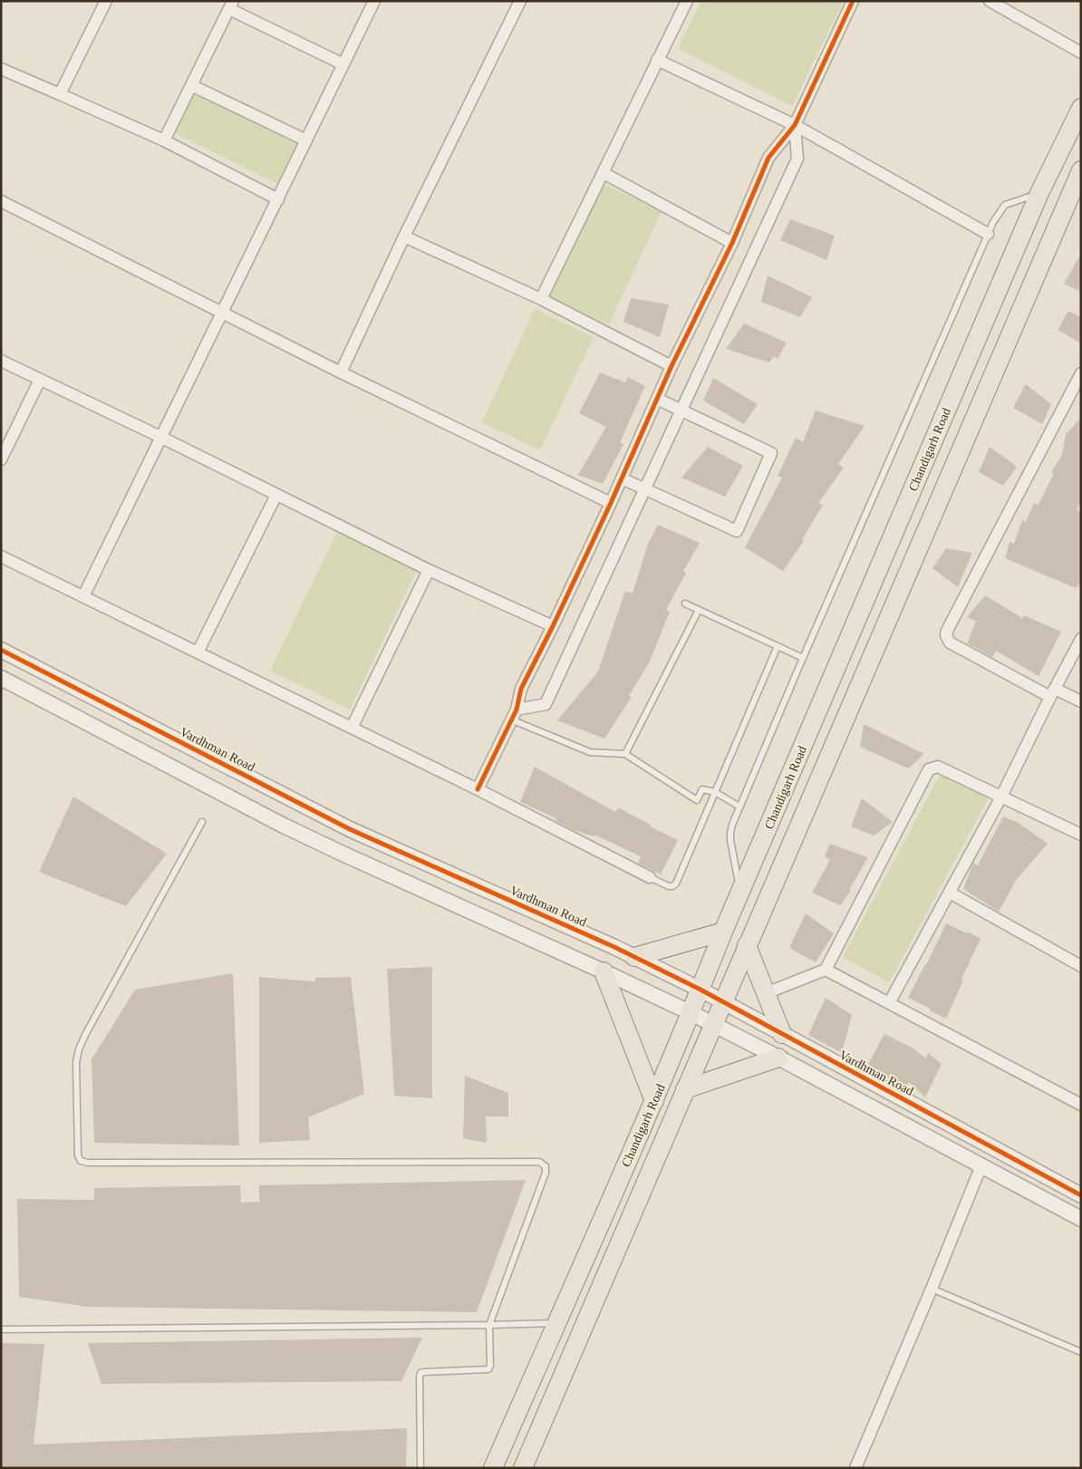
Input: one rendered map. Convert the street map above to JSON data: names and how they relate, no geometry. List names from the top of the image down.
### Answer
{
  "streets": {
    "main road": ["Chandigarh Road"],
    "street": ["Vardhman Road"]
  },
  "crossings": [
    ["Chandigarh Road", "Vardhman Road"]
  ]
}
